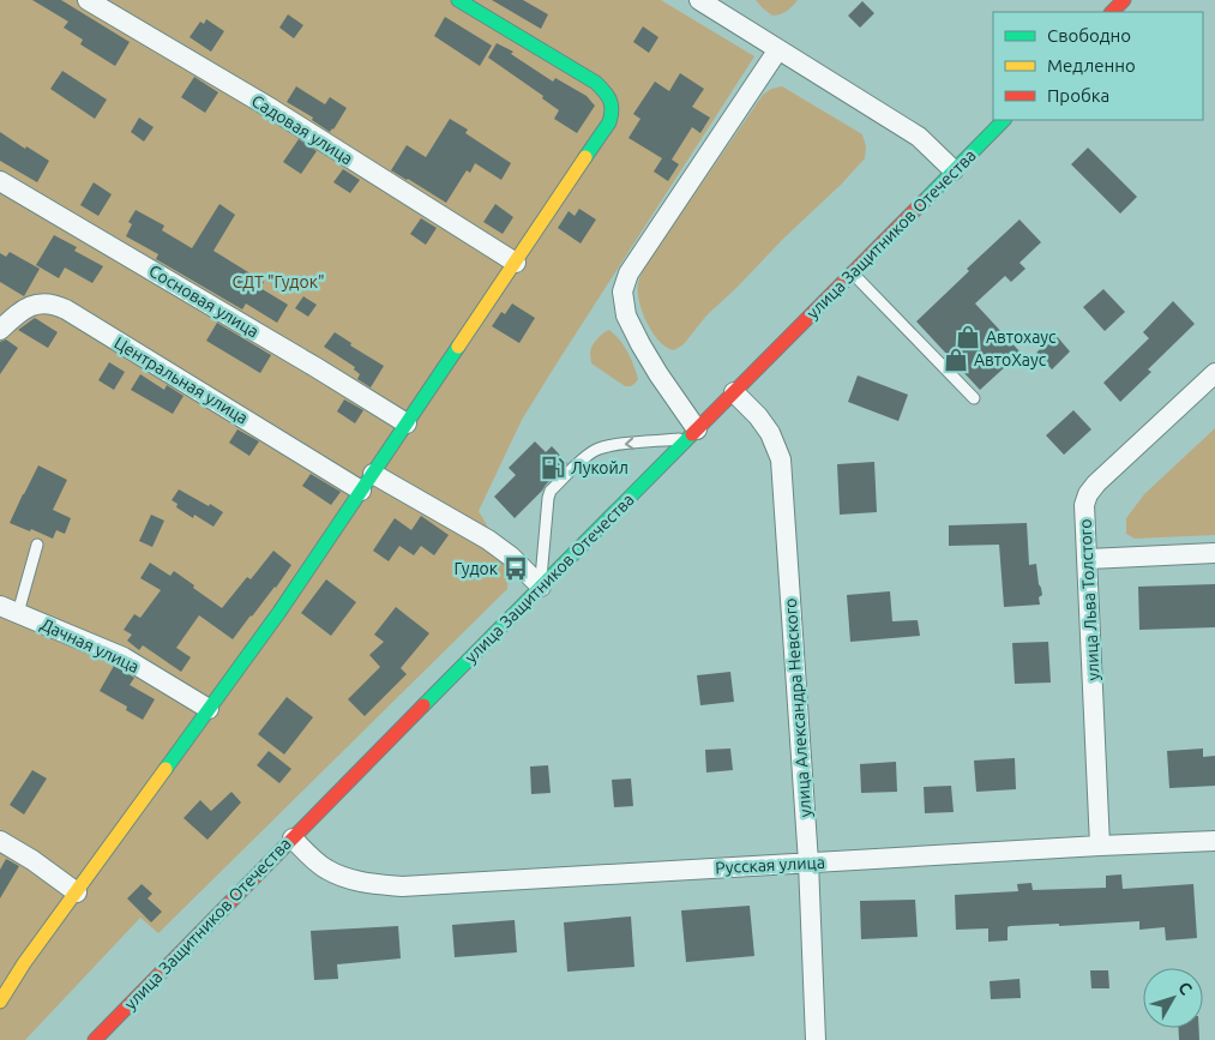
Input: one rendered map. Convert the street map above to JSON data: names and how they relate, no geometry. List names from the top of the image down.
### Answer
{
  "streets": {
    "main road": ["улица Защитников Отечества"],
    "street": [
      "Садовая улица",
      "Сосновая улица",
      "Центральная улица",
      "улица Льва Толстого",
      "Дачная улица",
      "улица Александра Невского",
      "Русская улица"
    ]
  },
  "crossings": [
    ["улица Защитников Отечества", "улица Александра Невского"],
    ["улица Защитников Отечества", "Русская улица"],
    ["улица Льва Толстого", "Русская улица"],
    ["улица Александра Невского", "Русская улица"]
  ],
  "parks": ["СДТ \"Гудок\""],
  "places": {
    "shop": ["Автохаус", "АвтоХаус"],
    "fuel station": ["Лукойл"],
    "bus stop": ["Гудок"]
  },
  "legend": ["Свободно", "Медленно", "Пробка"],
  "north": "top right"
}
